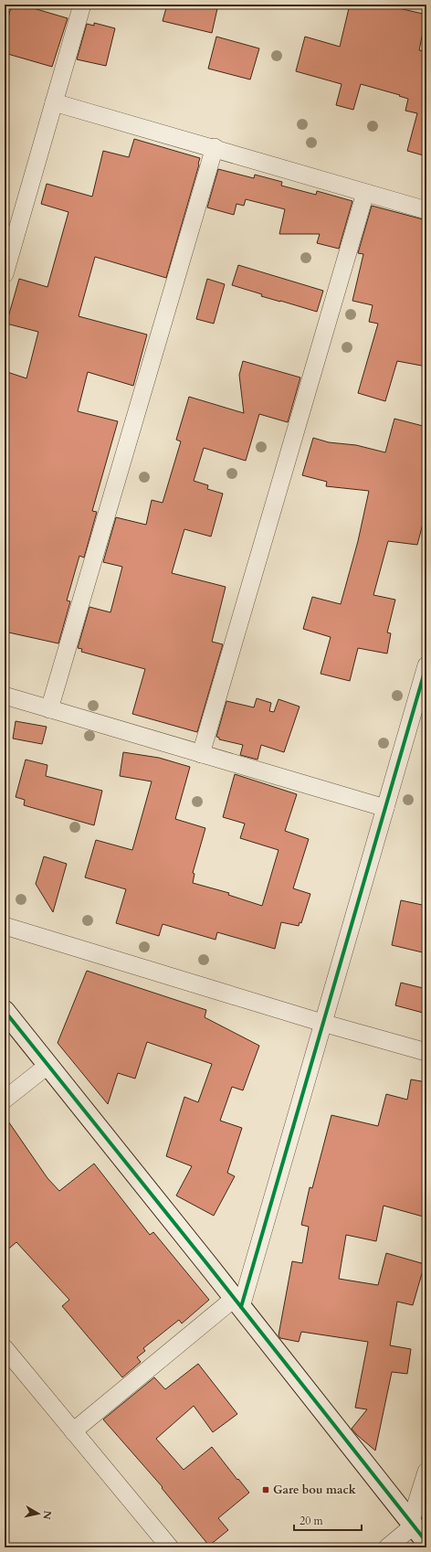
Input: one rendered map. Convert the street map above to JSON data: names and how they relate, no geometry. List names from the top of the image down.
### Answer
{
  "places": {
    "transit": ["Gare bou mack"]
  },
  "scale_bar": "20 m",
  "north": "right"
}
